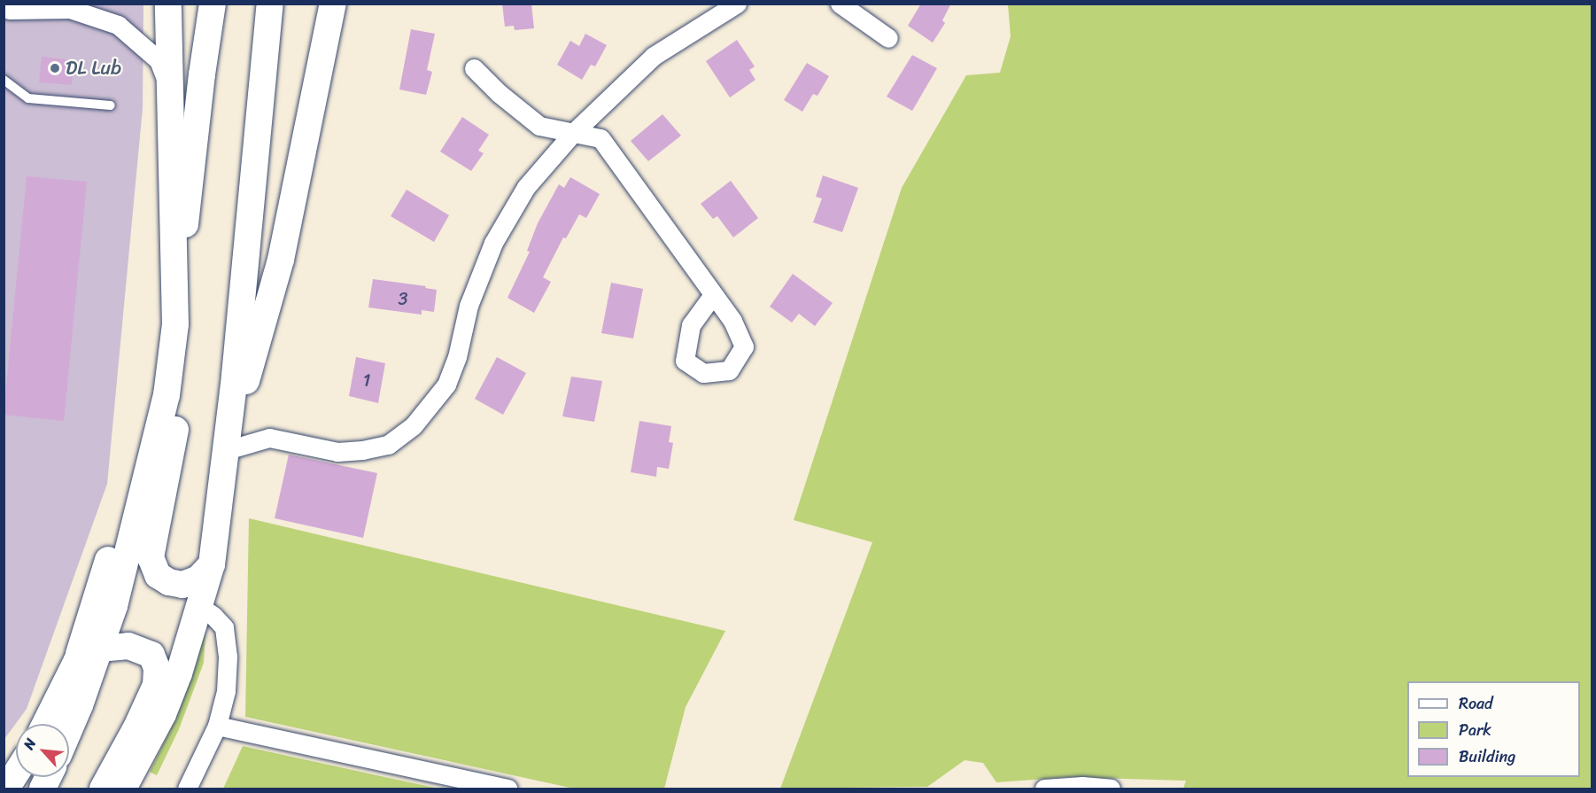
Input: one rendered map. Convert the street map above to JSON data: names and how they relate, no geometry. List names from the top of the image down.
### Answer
{
  "places": ["DL Lub"],
  "house_numbers": ["3", "1"],
  "legend": ["Road", "Park", "Building"],
  "north": "top left"
}
